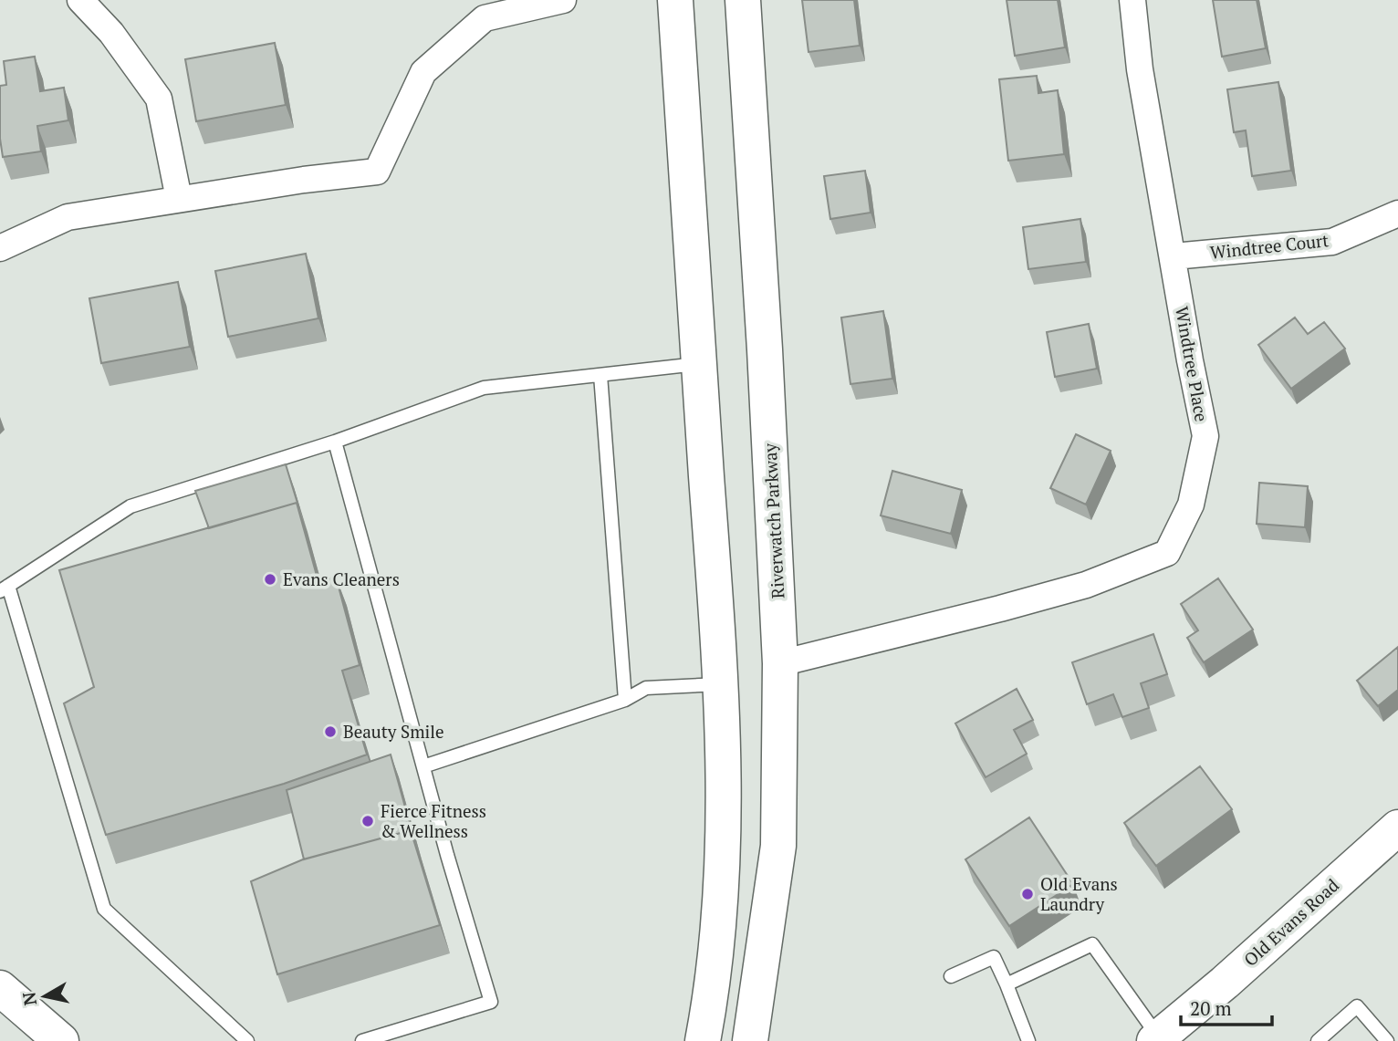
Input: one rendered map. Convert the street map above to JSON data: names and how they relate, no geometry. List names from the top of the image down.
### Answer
{
  "streets": {
    "main road": ["Riverwatch Parkway", "Old Evans Road"],
    "street": ["Windtree Court", "Windtree Place"]
  },
  "crossings": [
    ["Windtree Court", "Windtree Place"],
    ["Windtree Place", "Riverwatch Parkway"]
  ],
  "places": [
    "Evans Cleaners",
    "Beauty Smile",
    "Fierce Fitness & Wellness",
    "Old Evans Laundry"
  ],
  "scale_bar": "20 m",
  "north": "left"
}
